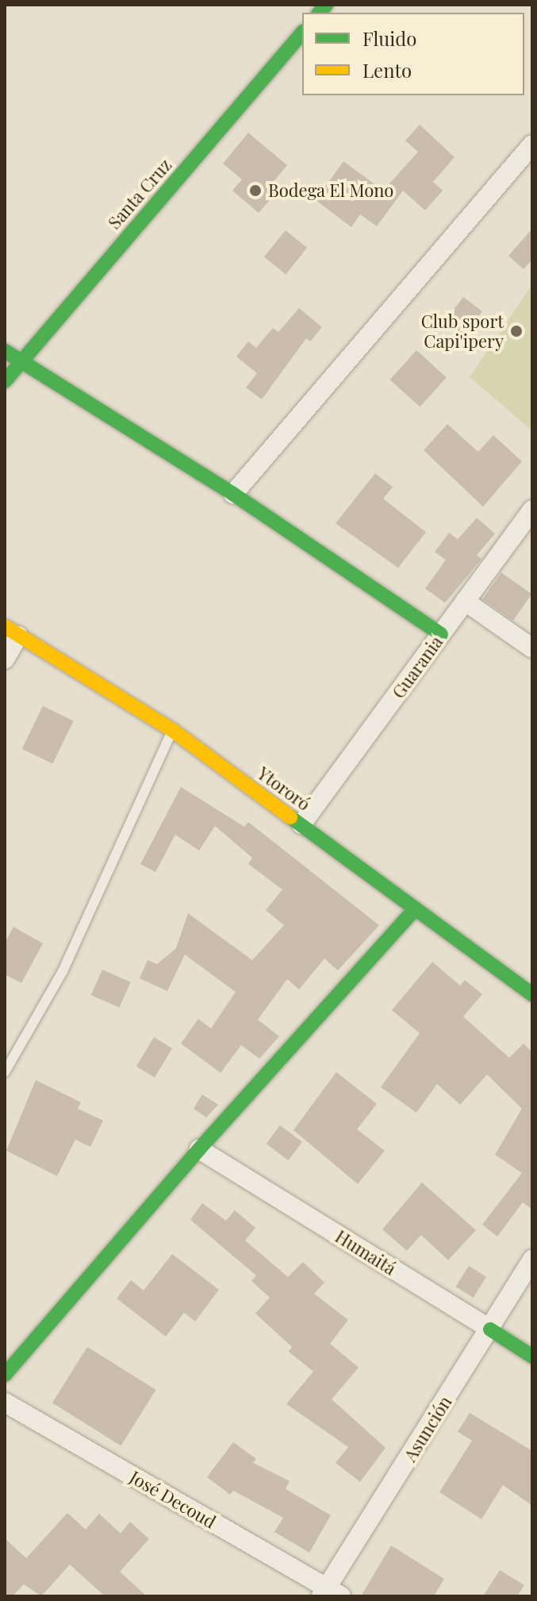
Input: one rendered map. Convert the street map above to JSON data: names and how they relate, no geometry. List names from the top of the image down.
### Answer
{
  "streets": {
    "street": [
      "Santa Cruz",
      "Guarania",
      "Ytororó",
      "Humaitá",
      "Asunción",
      "José Decoud"
    ]
  },
  "crossings": [
    ["Guarania", "Ytororó"],
    ["Humaitá", "Asunción"],
    ["Asunción", "José Decoud"]
  ],
  "places": ["Bodega El Mono", "Club sport Capi'ipery"],
  "legend": ["Fluido", "Lento"]
}
